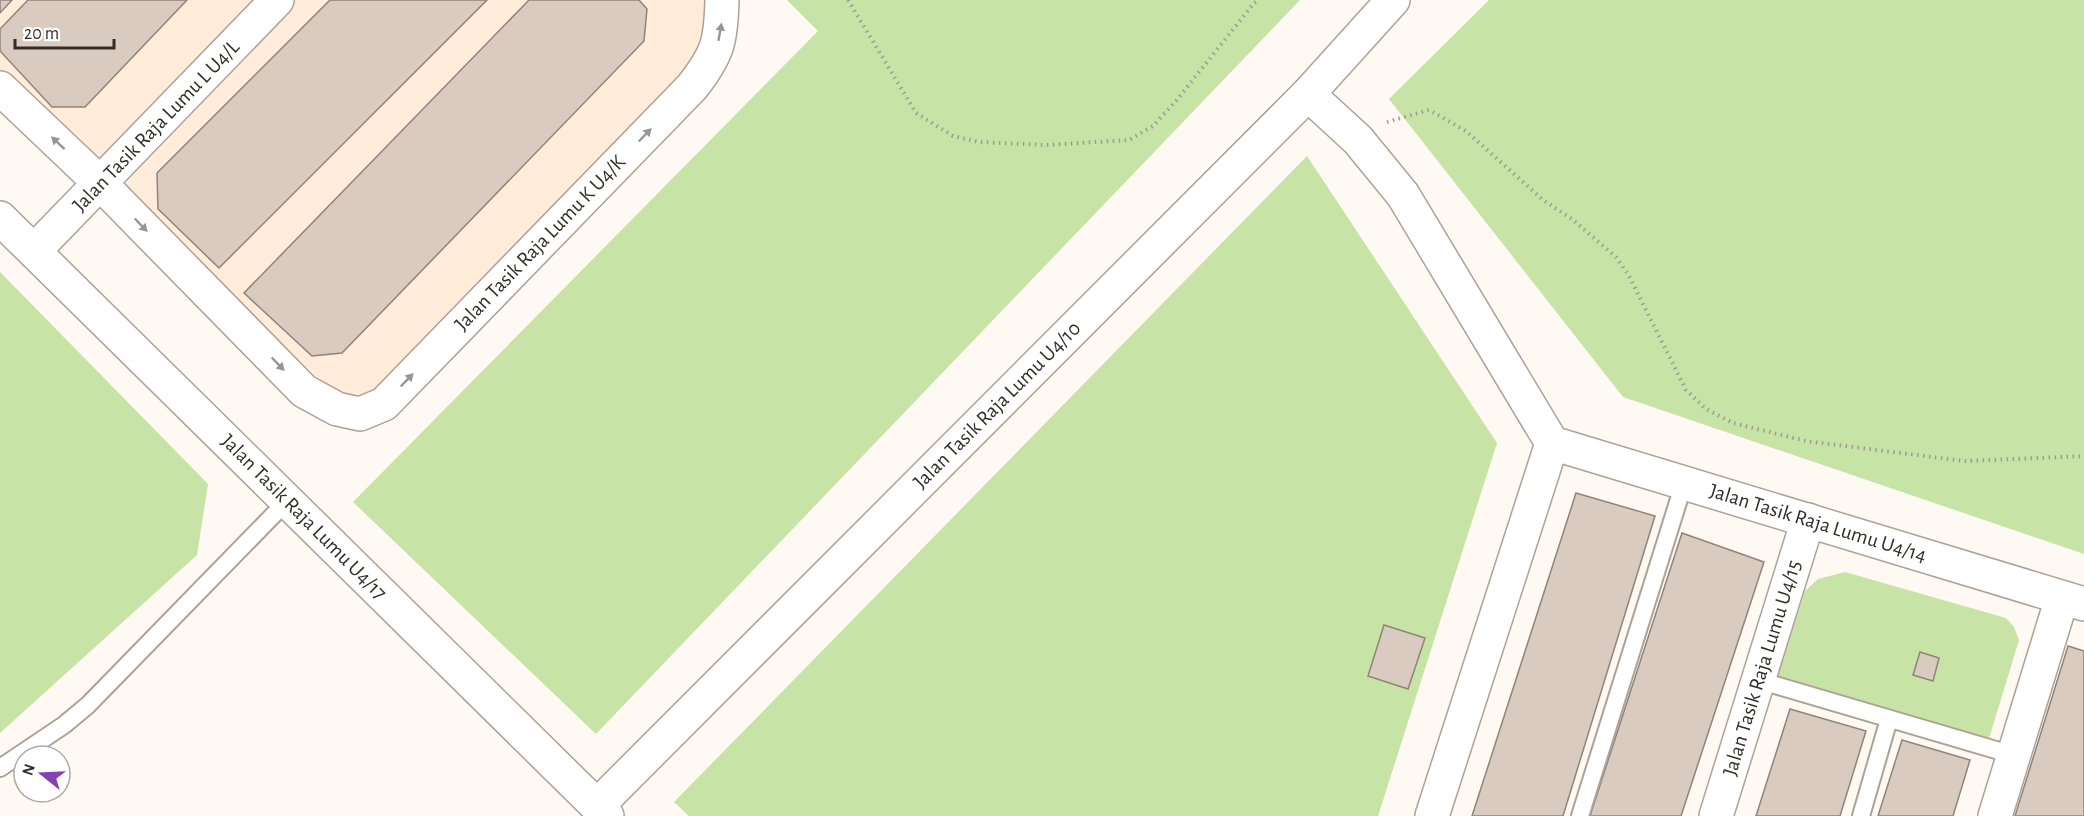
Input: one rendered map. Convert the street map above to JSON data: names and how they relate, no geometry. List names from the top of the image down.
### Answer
{
  "streets": {
    "street": [
      "Jalan Tasik Raja Lumu L U4/L",
      "Jalan Tasik Raja Lumu K U4/K",
      "Jalan Tasik Raja Lumu U4/10",
      "Jalan Tasik Raja Lumu U4/17",
      "Jalan Tasik Raja Lumu U4/14",
      "Jalan Tasik Raja Lumu U4/15"
    ]
  },
  "crossings": [
    ["Jalan Tasik Raja Lumu L U4/L", "Jalan Tasik Raja Lumu K U4/K"],
    ["Jalan Tasik Raja Lumu L U4/L", "Jalan Tasik Raja Lumu U4/17"],
    ["Jalan Tasik Raja Lumu U4/10", "Jalan Tasik Raja Lumu U4/17"],
    ["Jalan Tasik Raja Lumu U4/14", "Jalan Tasik Raja Lumu U4/15"]
  ],
  "scale_bar": "20 m",
  "north": "left"
}
